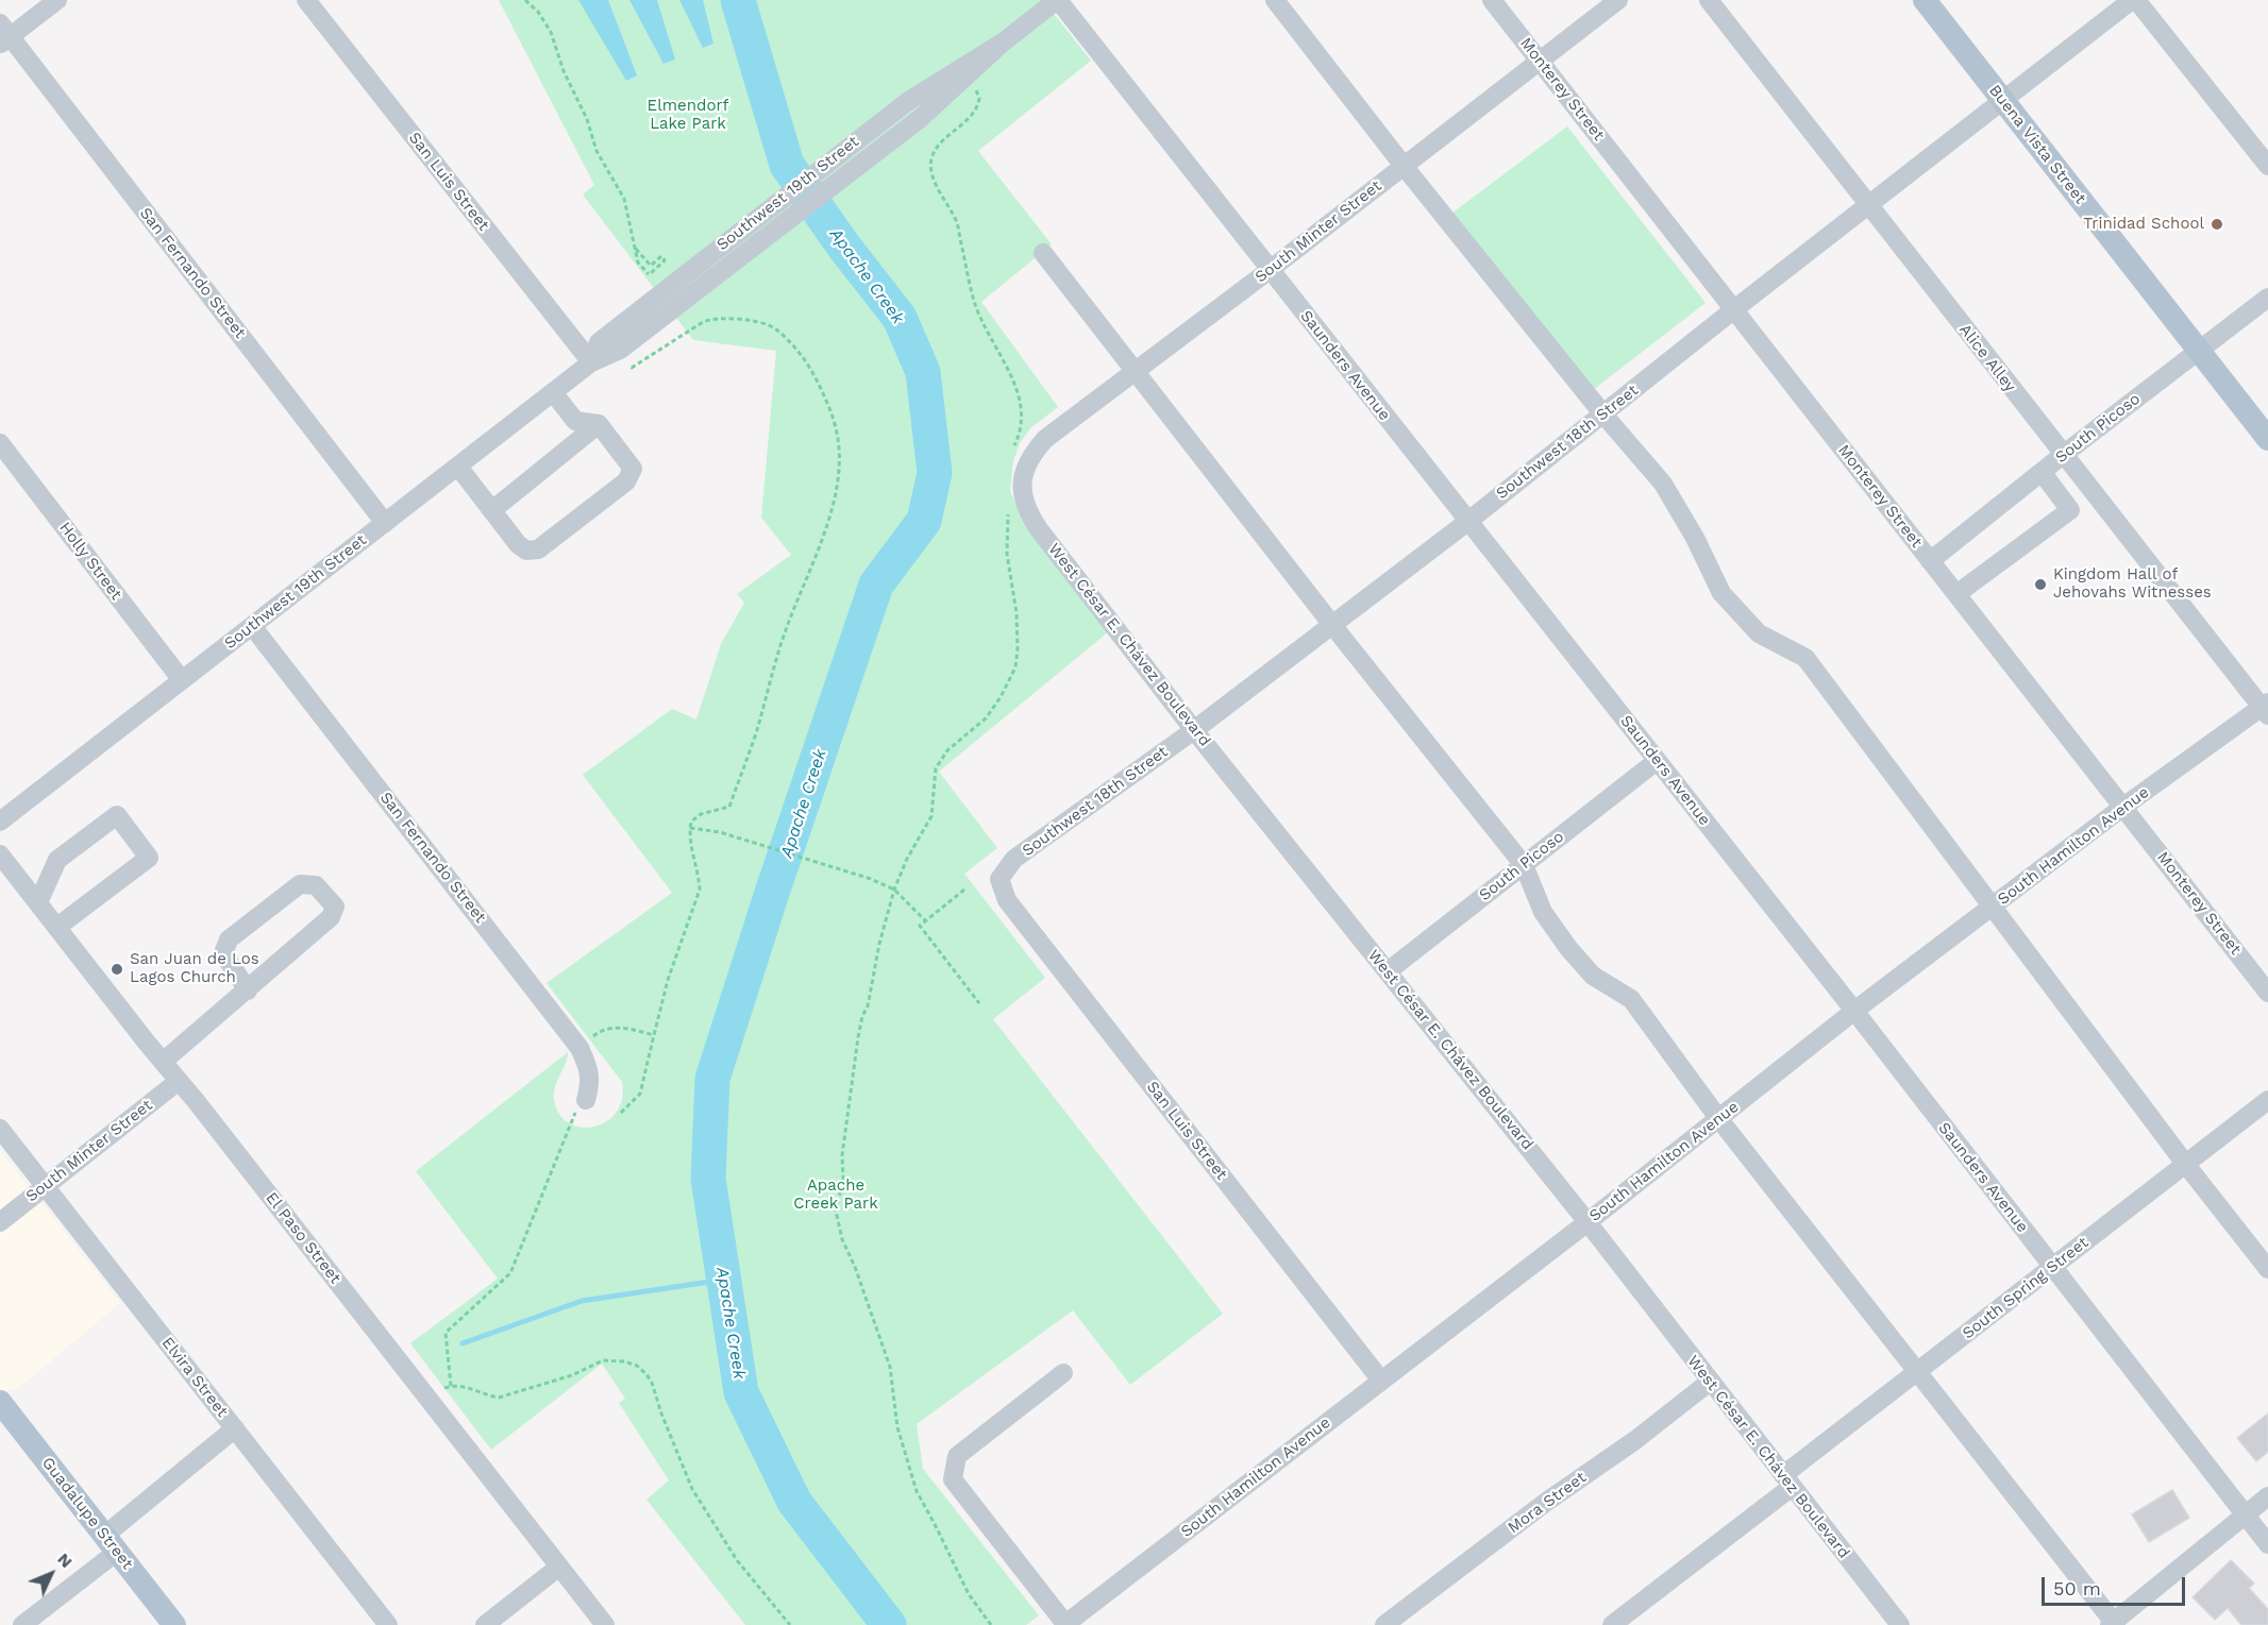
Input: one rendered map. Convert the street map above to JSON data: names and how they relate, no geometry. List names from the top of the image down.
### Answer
{
  "streets": {
    "main road": ["Buena Vista Street", "Guadalupe Street"],
    "street": [
      "Monterey Street",
      "San Luis Street",
      "Southwest 19th Street",
      "South Minter Street",
      "San Fernando Street",
      "Alice Alley",
      "Saunders Avenue",
      "South Picoso",
      "Southwest 18th Street",
      "Holly Street",
      "West César E. Chávez Boulevard",
      "South Hamilton Avenue",
      "El Paso Street",
      "South Spring Street",
      "Elvira Street",
      "Mora Street"
    ]
  },
  "crossings": [
    ["Monterey Street", "South Minter Street"],
    ["Monterey Street", "South Picoso"],
    ["Monterey Street", "Southwest 18th Street"],
    ["Monterey Street", "South Hamilton Avenue"],
    ["Buena Vista Street", "South Picoso"],
    ["Buena Vista Street", "Southwest 18th Street"],
    ["San Luis Street", "Southwest 19th Street"],
    ["San Luis Street", "Southwest 18th Street"],
    ["San Luis Street", "South Hamilton Avenue"],
    ["Southwest 19th Street", "San Fernando Street"],
    ["Southwest 19th Street", "Saunders Avenue"],
    ["Southwest 19th Street", "Holly Street"],
    ["South Minter Street", "Saunders Avenue"],
    ["South Minter Street", "West César E. Chávez Boulevard"],
    ["South Minter Street", "El Paso Street"],
    ["South Minter Street", "Elvira Street"],
    ["Alice Alley", "South Picoso"],
    ["Alice Alley", "Southwest 18th Street"],
    ["Alice Alley", "South Hamilton Avenue"],
    ["Saunders Avenue", "South Picoso"],
    ["Saunders Avenue", "Southwest 18th Street"],
    ["Saunders Avenue", "South Hamilton Avenue"],
    ["Saunders Avenue", "South Spring Street"],
    ["South Picoso", "West César E. Chávez Boulevard"],
    ["Southwest 18th Street", "West César E. Chávez Boulevard"],
    ["West César E. Chávez Boulevard", "South Hamilton Avenue"],
    ["West César E. Chávez Boulevard", "South Spring Street"],
    ["West César E. Chávez Boulevard", "Mora Street"]
  ],
  "water": ["Apache Creek"],
  "parks": ["Elmendorf Lake Park", "Apache Creek Park"],
  "places": ["Trinidad School", "Kingdom Hall of Jehovahs Witnesses", "San Juan de Los Lagos Church"],
  "scale_bar": "50 m",
  "north": "top right"
}
